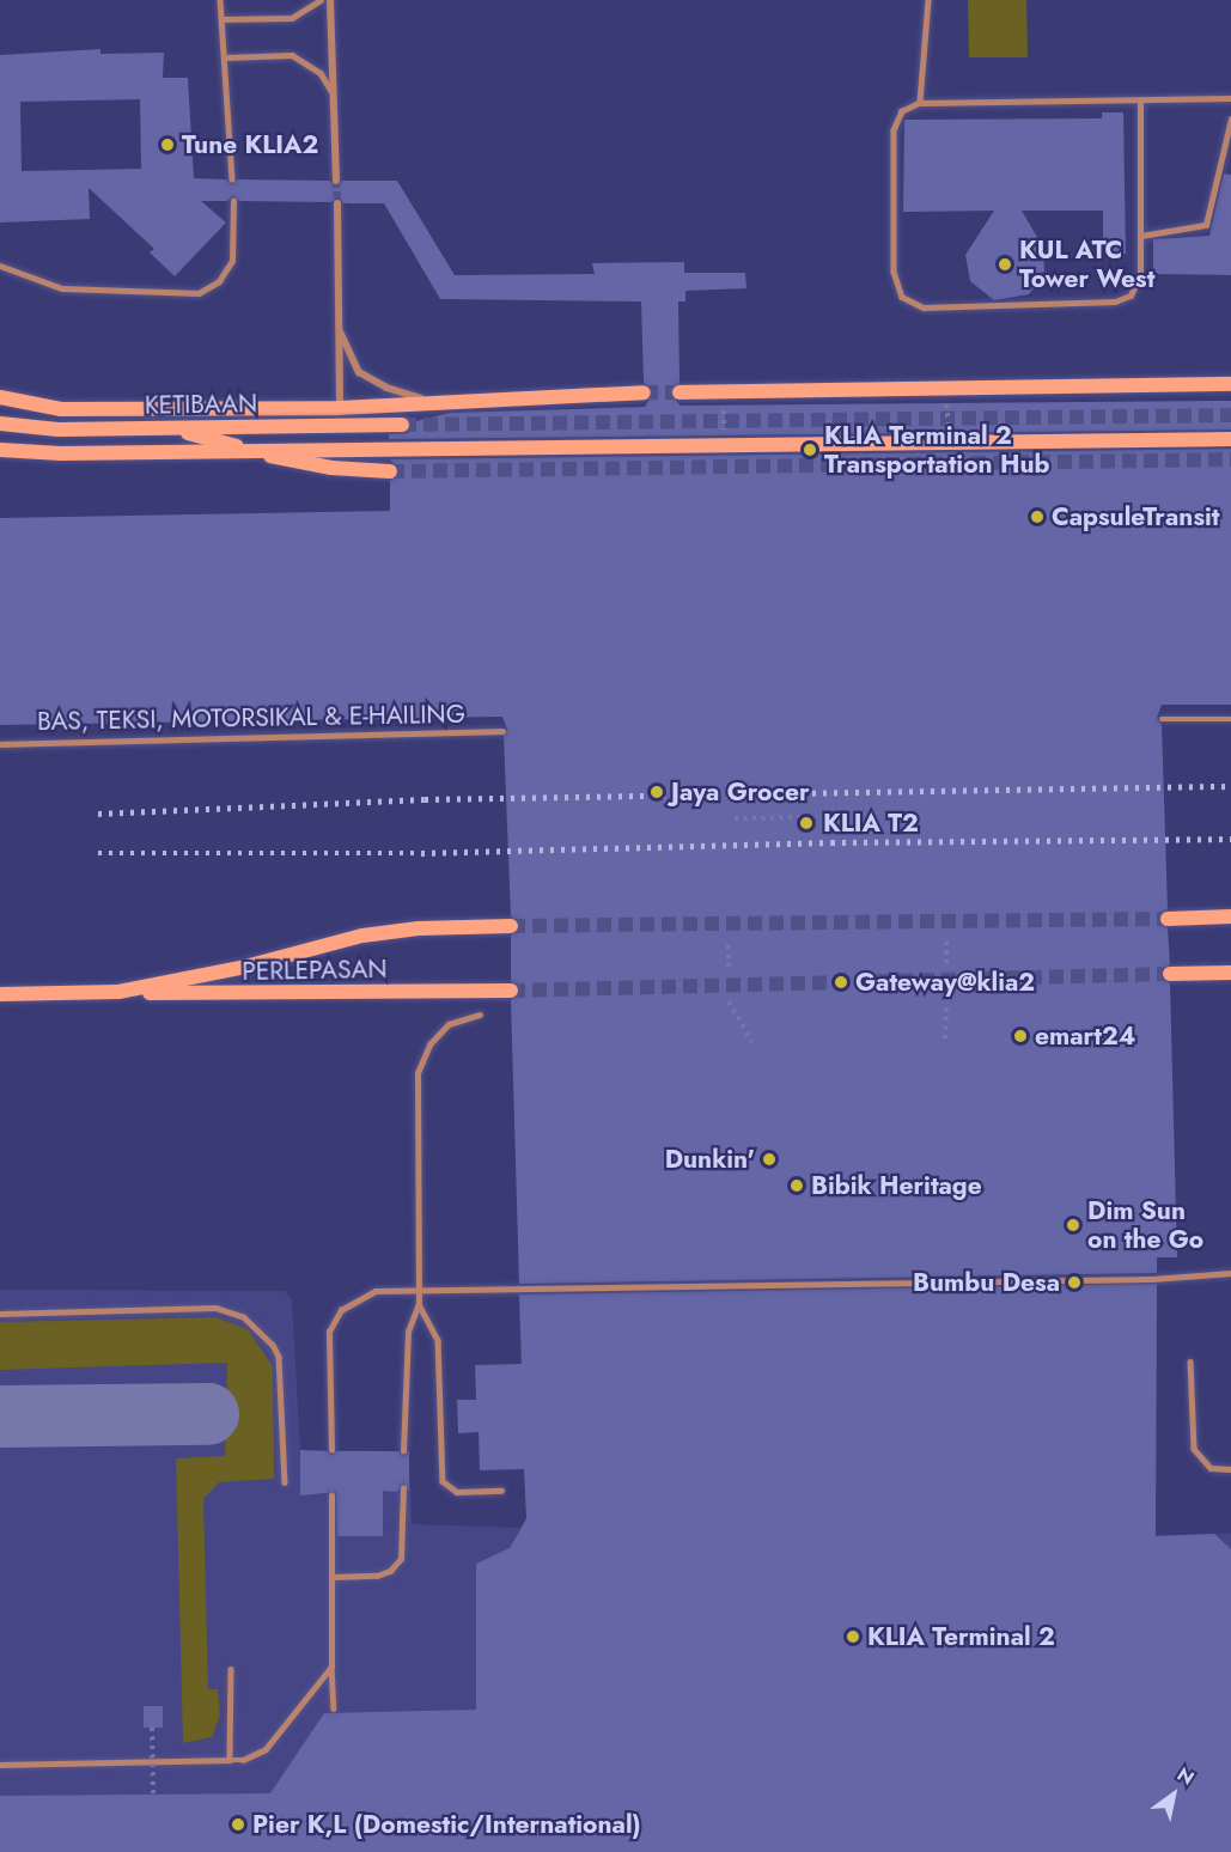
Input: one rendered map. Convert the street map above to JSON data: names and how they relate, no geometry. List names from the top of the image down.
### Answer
{
  "streets": {
    "main road": ["KETIBAAN", "PERLEPASAN"],
    "lane": ["BAS, TEKSI, MOTORSIKAL & E-HAILING"]
  },
  "places": [
    "Tune KLIA2",
    "KUL ATC Tower West",
    "KLIA Terminal 2 Transportation Hub",
    "CapsuleTransit",
    "Jaya Grocer",
    "KLIA T2",
    "Gateway@klia2",
    "emart24",
    "Dunkin'",
    "Bibik Heritage",
    "Dim Sun on the Go",
    "Bumbu Desa",
    "KLIA Terminal 2",
    "Pier K,L (Domestic/International)"
  ],
  "north": "top right"
}
